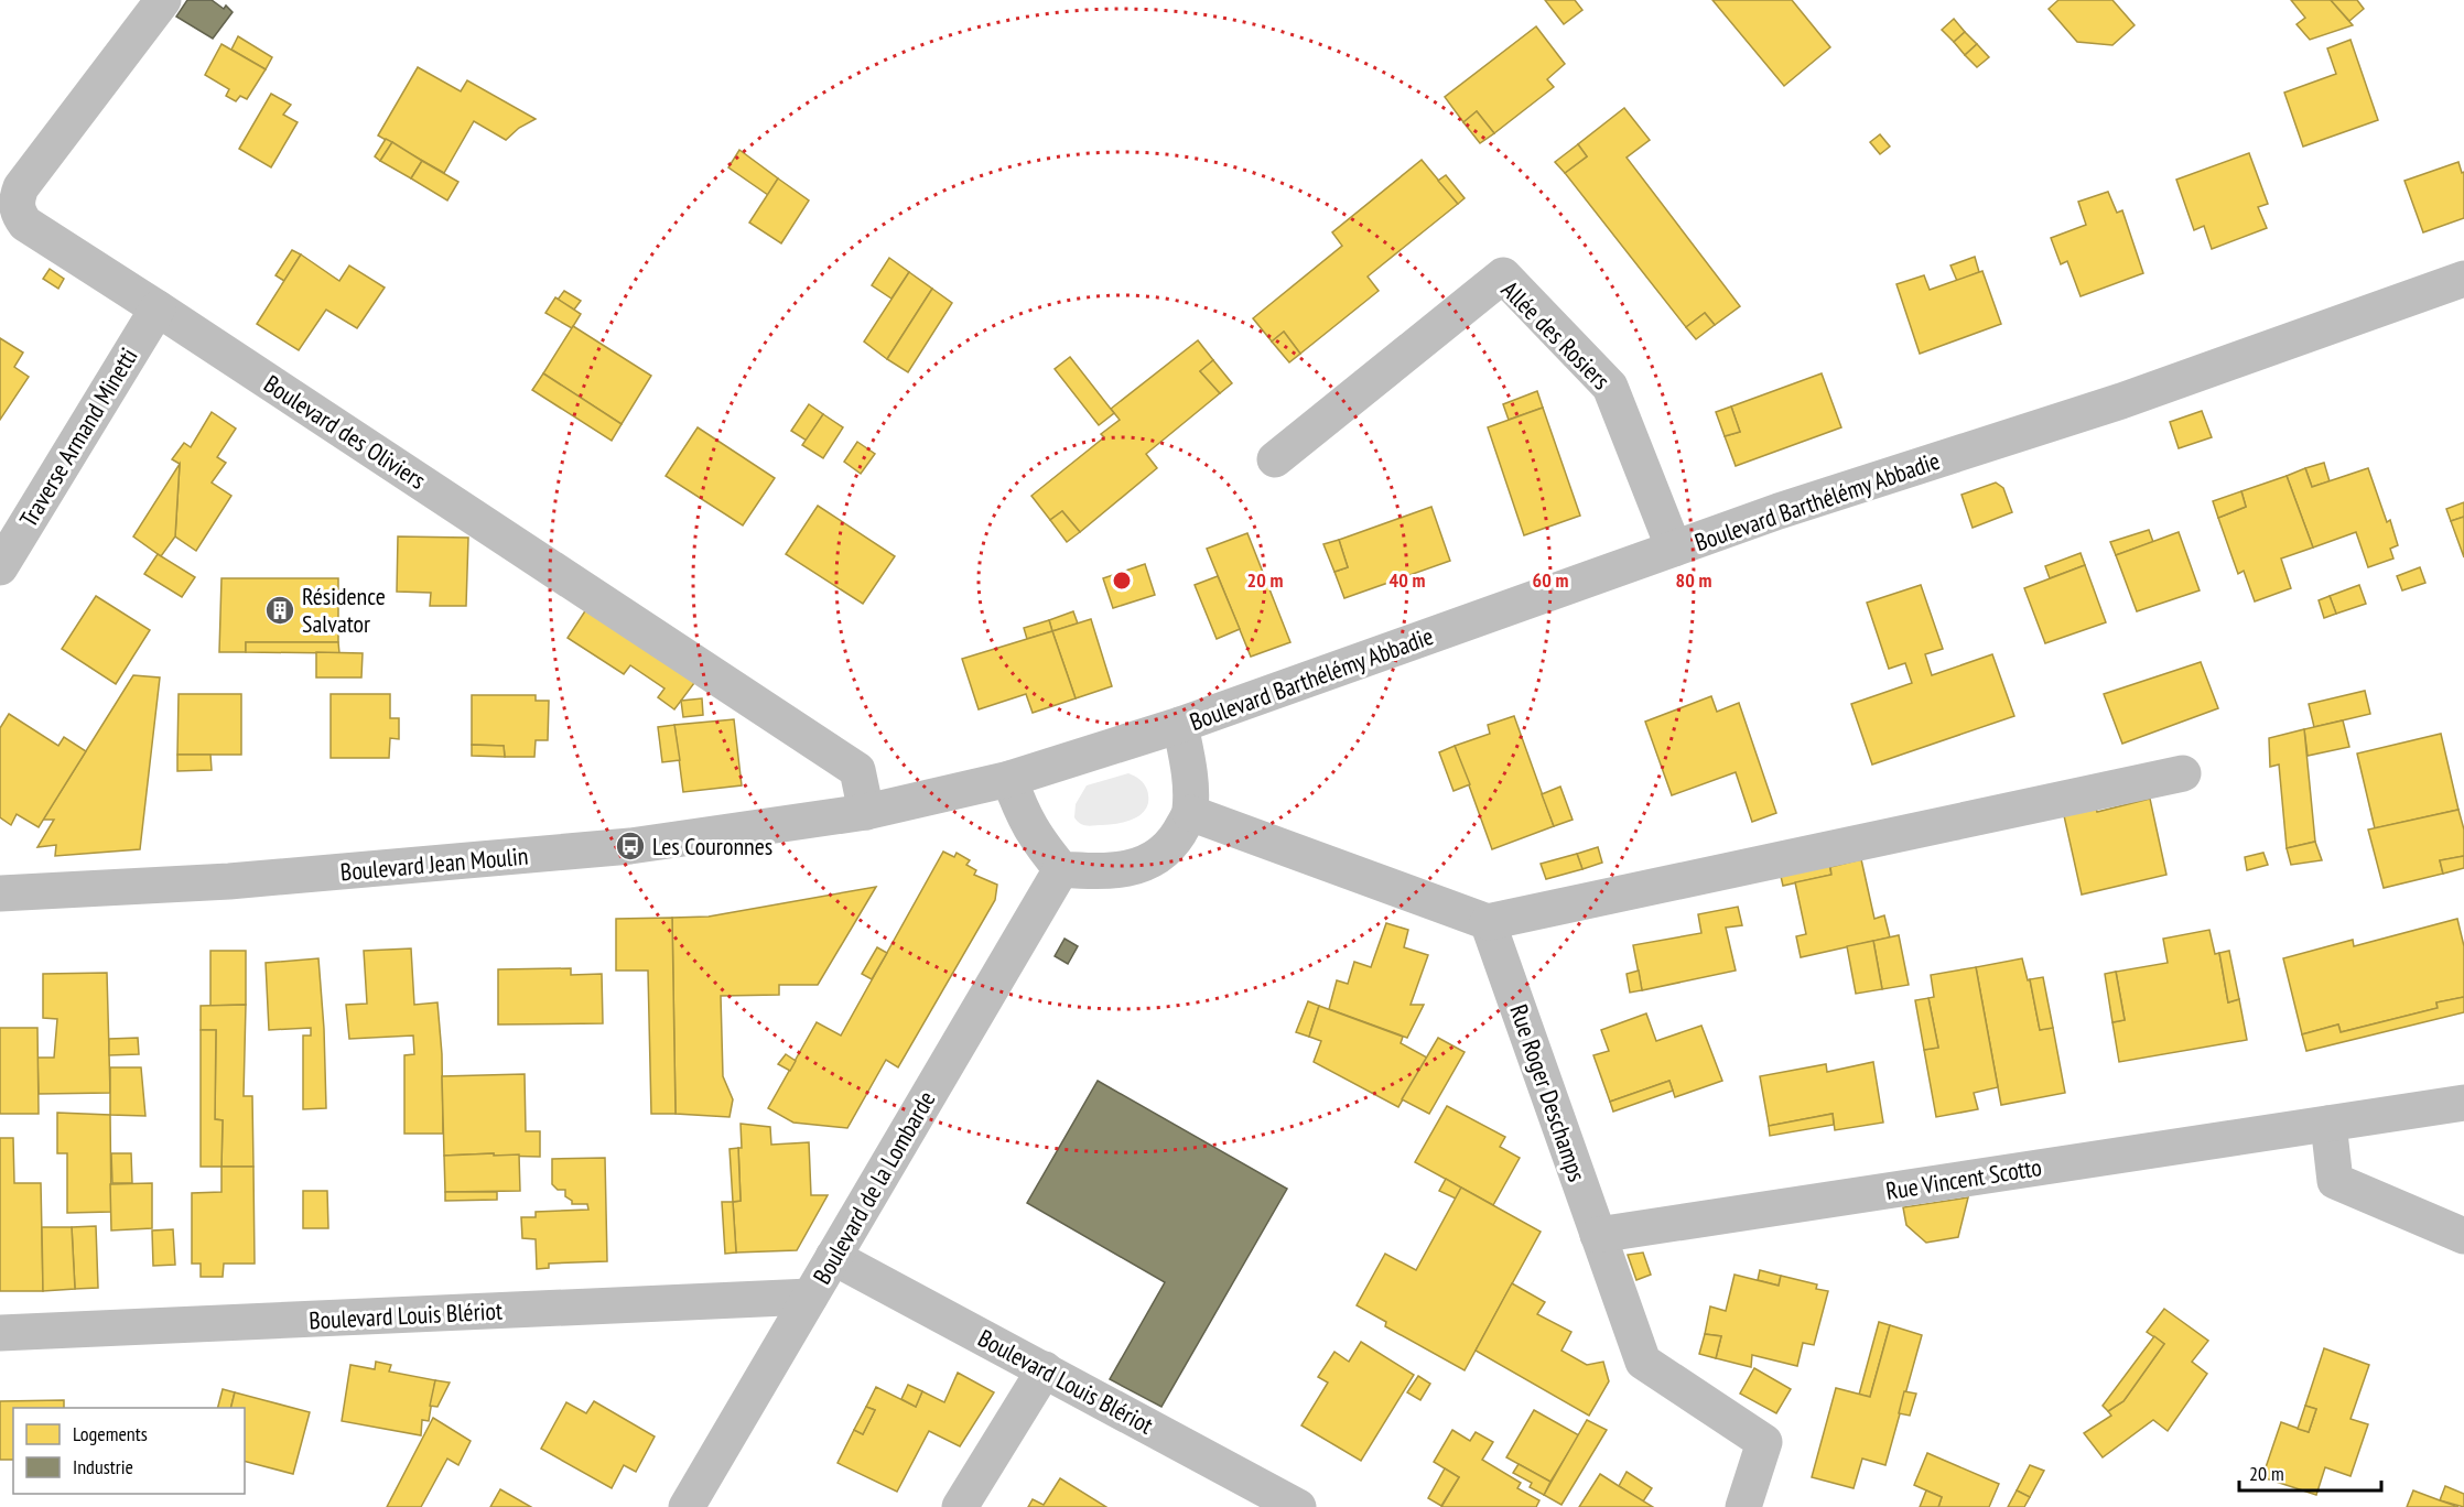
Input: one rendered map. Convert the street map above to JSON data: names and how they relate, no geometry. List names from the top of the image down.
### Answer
{
  "streets": {
    "street": [
      "Allée des Rosiers",
      "Boulevard des Oliviers",
      "Traverse Armand Minetti",
      "Boulevard Barthélémy Abbadie",
      "Boulevard Jean Moulin",
      "Rue Roger Deschamps",
      "Rue Vincent Scotto",
      "Boulevard de la Lombarde",
      "Boulevard Louis Blériot"
    ]
  },
  "crossings": [
    ["Allée des Rosiers", "Boulevard Barthélémy Abbadie"],
    ["Boulevard des Oliviers", "Traverse Armand Minetti"],
    ["Boulevard des Oliviers", "Boulevard Barthélémy Abbadie"],
    ["Boulevard des Oliviers", "Boulevard Jean Moulin"],
    ["Boulevard Barthélémy Abbadie", "Boulevard Jean Moulin"],
    ["Rue Roger Deschamps", "Rue Vincent Scotto"],
    ["Boulevard de la Lombarde", "Boulevard Louis Blériot"]
  ],
  "places": {
    "building": ["Résidence Salvator"],
    "bus stop": ["Les Couronnes"]
  },
  "legend": ["Logements", "Industrie"],
  "scale_bar": "20 m",
  "rings": [
    "20 m",
    "40 m",
    "60 m",
    "80 m"
  ]
}
